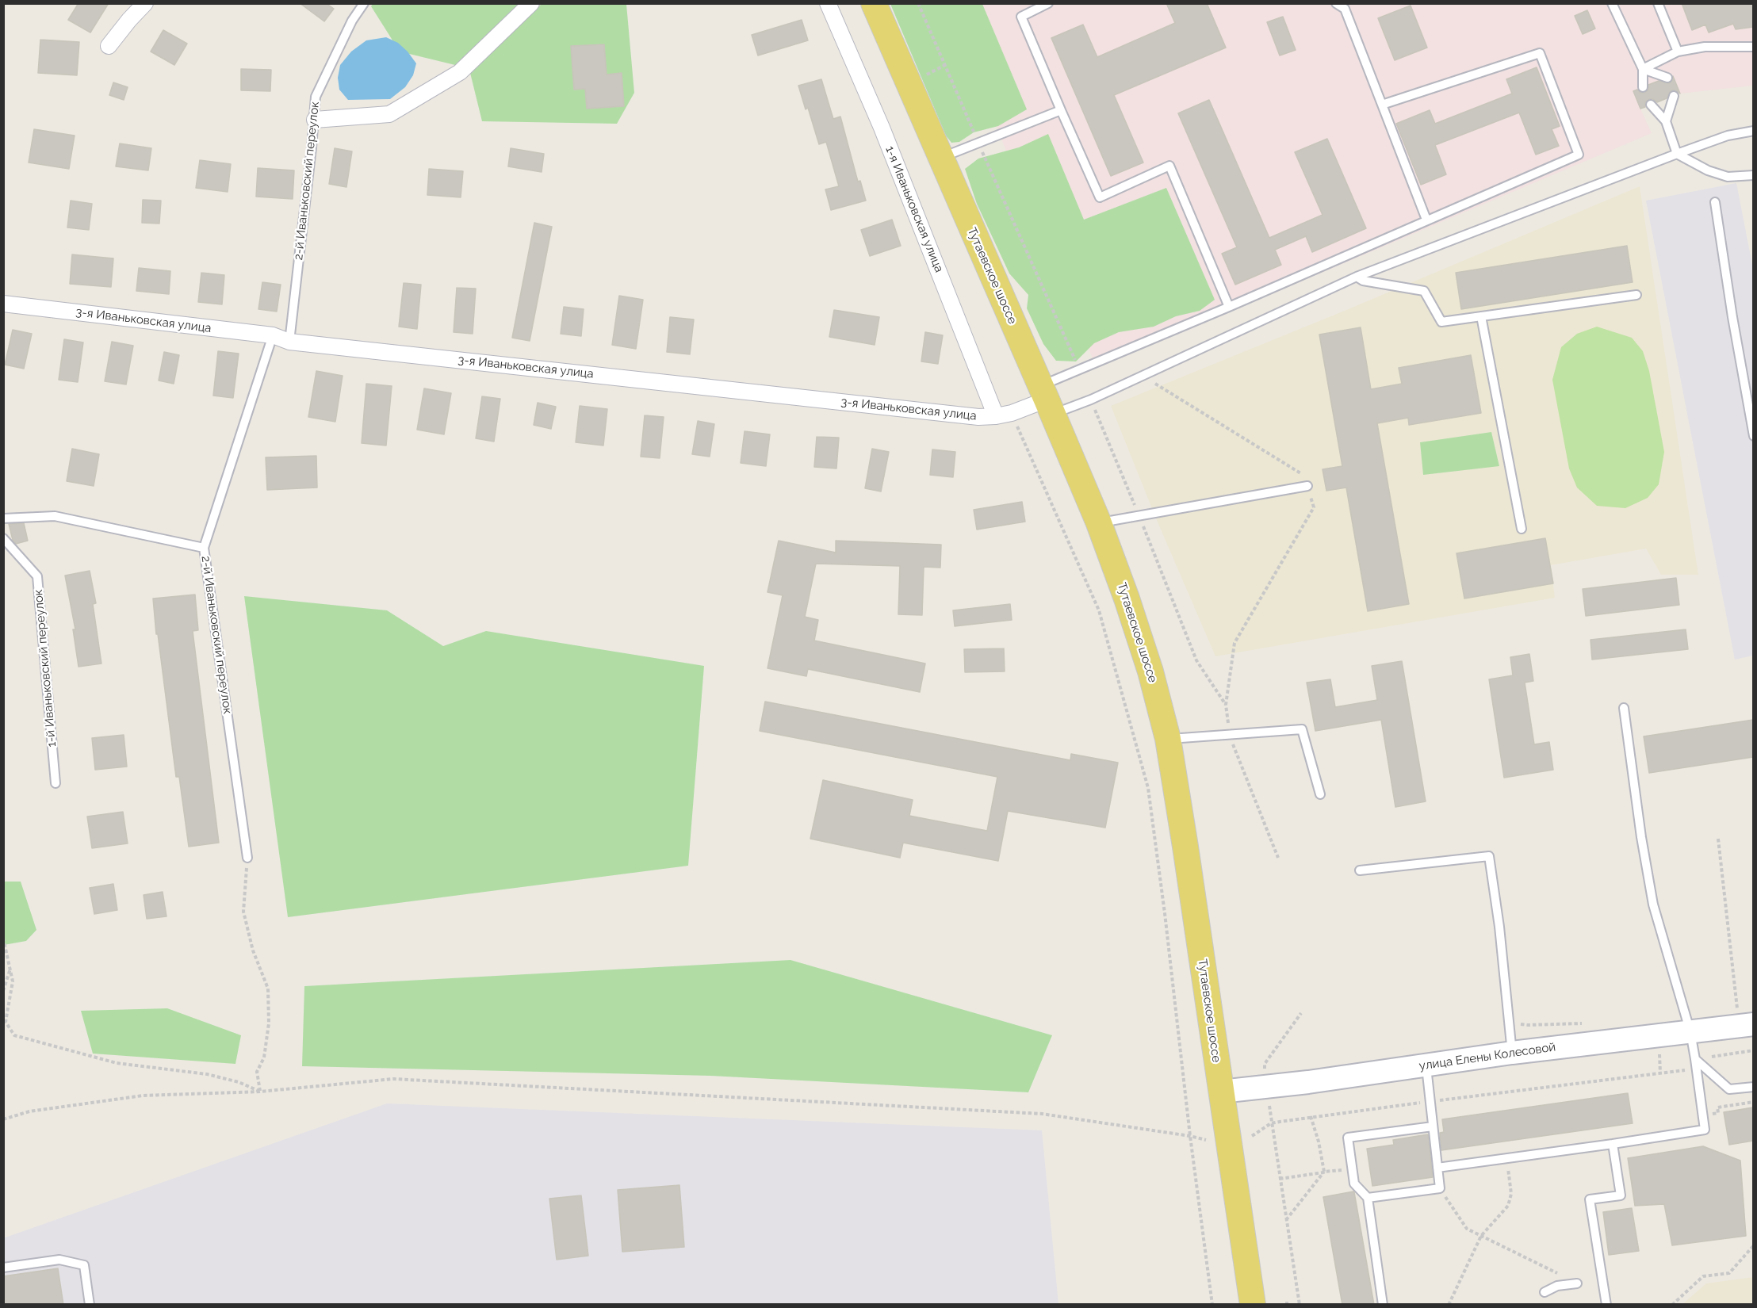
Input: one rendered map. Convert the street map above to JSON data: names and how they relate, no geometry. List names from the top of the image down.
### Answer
{
  "streets": {
    "main road": ["Тутаевское шоссе"],
    "street": ["1-я Иваньковская улица", "3-я Иваньковская улица", "улица Елены Колесовой"],
    "lane": ["2-й Иваньковский переулок", "1-й Иваньковский переулок"]
  },
  "crossings": [
    ["2-й Иваньковский переулок", "3-я Иваньковская улица"],
    ["1-я Иваньковская улица", "3-я Иваньковская улица"],
    ["Тутаевское шоссе", "3-я Иваньковская улица"],
    ["Тутаевское шоссе", "улица Елены Колесовой"]
  ]
}
